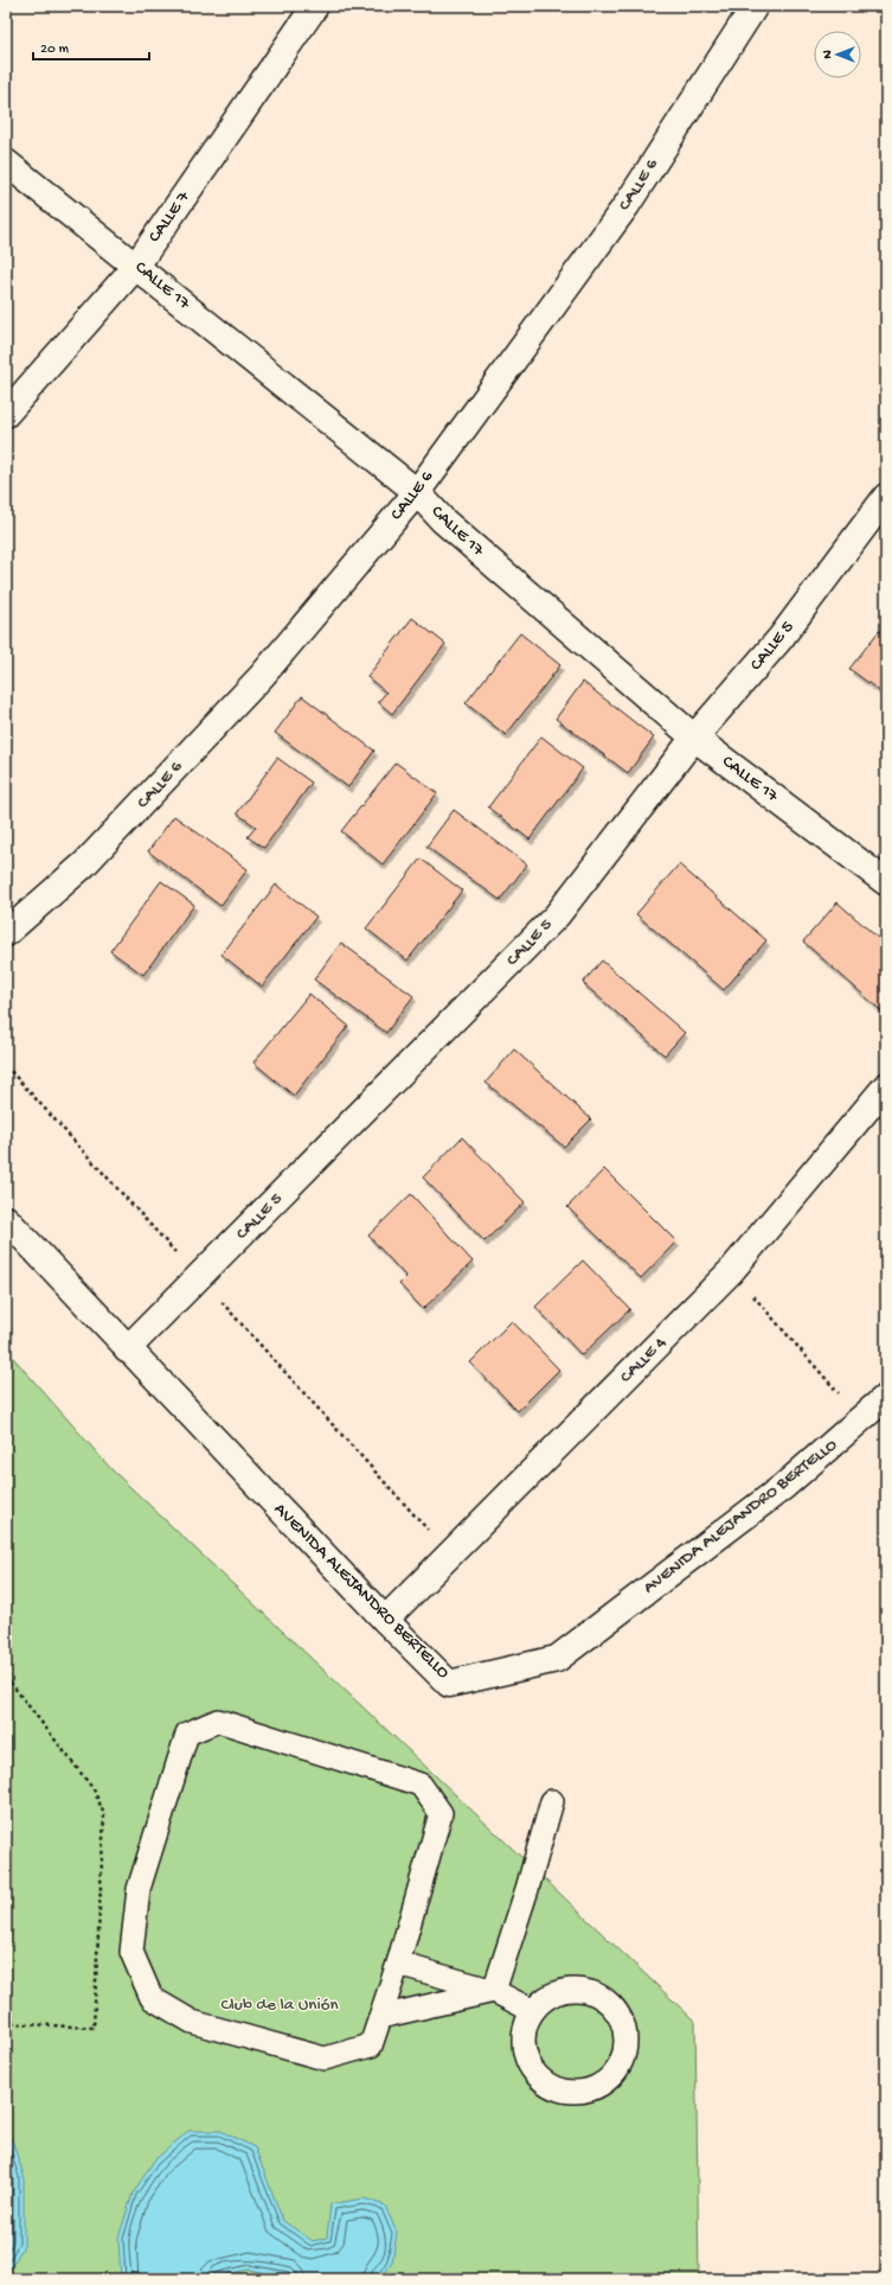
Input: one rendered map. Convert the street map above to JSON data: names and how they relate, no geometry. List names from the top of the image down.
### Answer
{
  "streets": {
    "street": [
      "CALLE 6",
      "CALLE 7",
      "CALLE 17",
      "CALLE 5",
      "CALLE 4",
      "AVENIDA ALEJANDRO BERTELLO"
    ]
  },
  "crossings": [
    ["CALLE 6", "CALLE 17"],
    ["CALLE 7", "CALLE 17"],
    ["CALLE 17", "CALLE 5"],
    ["CALLE 5", "AVENIDA ALEJANDRO BERTELLO"],
    ["CALLE 4", "AVENIDA ALEJANDRO BERTELLO"]
  ],
  "parks": ["Club de la Unión"],
  "scale_bar": "20 m",
  "north": "left"
}
